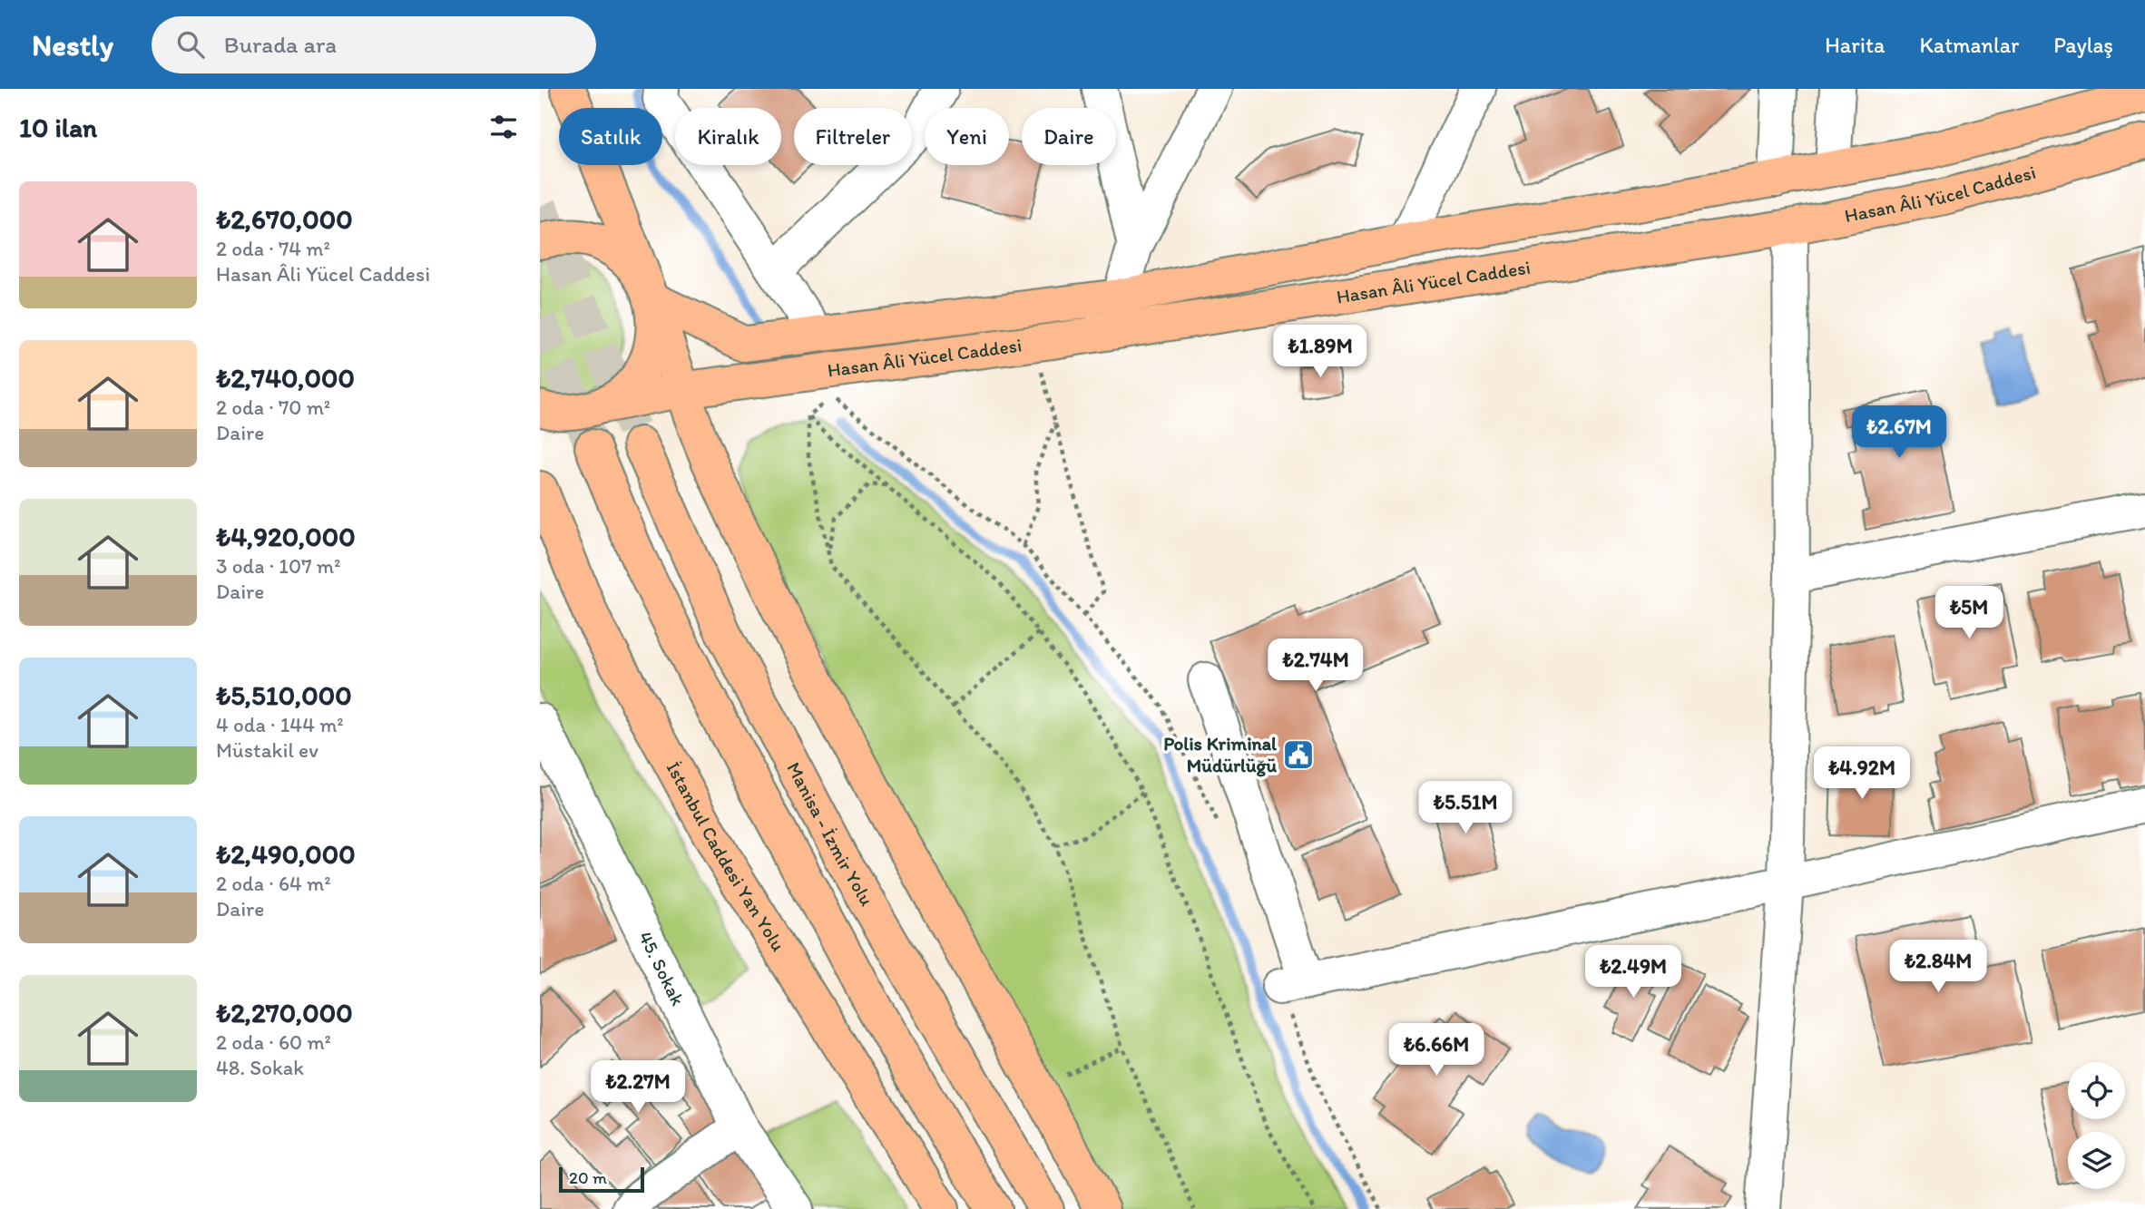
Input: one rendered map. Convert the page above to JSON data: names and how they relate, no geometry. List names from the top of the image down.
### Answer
{
  "streets": {
    "main road": ["Hasan Âli Yücel Caddesi", "Manisa - İzmir Yolu", "İstanbul Caddesi Yan Yolu"],
    "street": ["45. Sokak"]
  },
  "places": {
    "public building": ["Polis Kriminal Müdürlüğü"]
  },
  "scale_bar": "20 m",
  "page": {
    "header": "Nestly",
    "search": "Burada ara",
    "nav": ["Harita", "Katmanlar", "Paylaş"],
    "heading": "10 ilan",
    "chip": [
      "Satılık",
      "Kiralık",
      "Filtreler",
      "Yeni",
      "Daire"
    ],
    "list": [
      {
        "name": "₺2,670,000",
        "note": "2 oda · 74 m² · Hasan Âli Yücel Caddesi"
      },
      {
        "name": "₺2,740,000",
        "note": "2 oda · 70 m² · Daire"
      },
      {
        "name": "₺4,920,000",
        "note": "3 oda · 107 m² · Daire"
      },
      {
        "name": "₺5,510,000",
        "note": "4 oda · 144 m² · Müstakil ev"
      },
      {
        "name": "₺2,490,000",
        "note": "2 oda · 64 m² · Daire"
      },
      {
        "name": "₺2,270,000",
        "note": "2 oda · 60 m² · 48. Sokak"
      }
    ],
    "price": [
      "₺1.89M",
      "₺2.67M",
      "₺5M",
      "₺2.74M",
      "₺4.92M",
      "₺5.51M",
      "₺2.84M",
      "₺2.49M",
      "₺6.66M",
      "₺2.27M"
    ],
    "scale": "20 m"
  }
}
